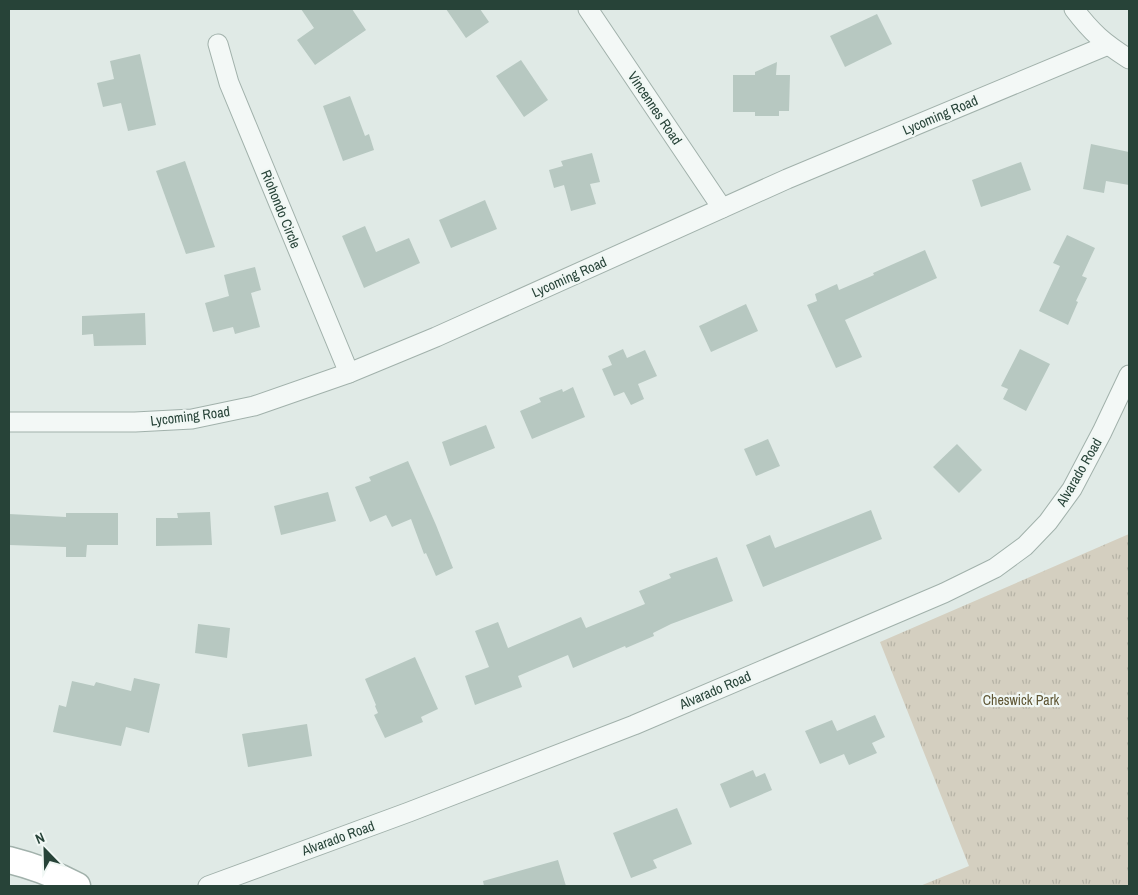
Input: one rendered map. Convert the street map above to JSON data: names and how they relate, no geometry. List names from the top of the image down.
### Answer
{
  "streets": {
    "street": [
      "Vincennes Road",
      "Lycoming Road",
      "Riohondo Circle",
      "Alvarado Road"
    ]
  },
  "crossings": [
    ["Vincennes Road", "Lycoming Road"],
    ["Lycoming Road", "Riohondo Circle"]
  ],
  "parks": ["Cheswick Park"],
  "north": "top left"
}
